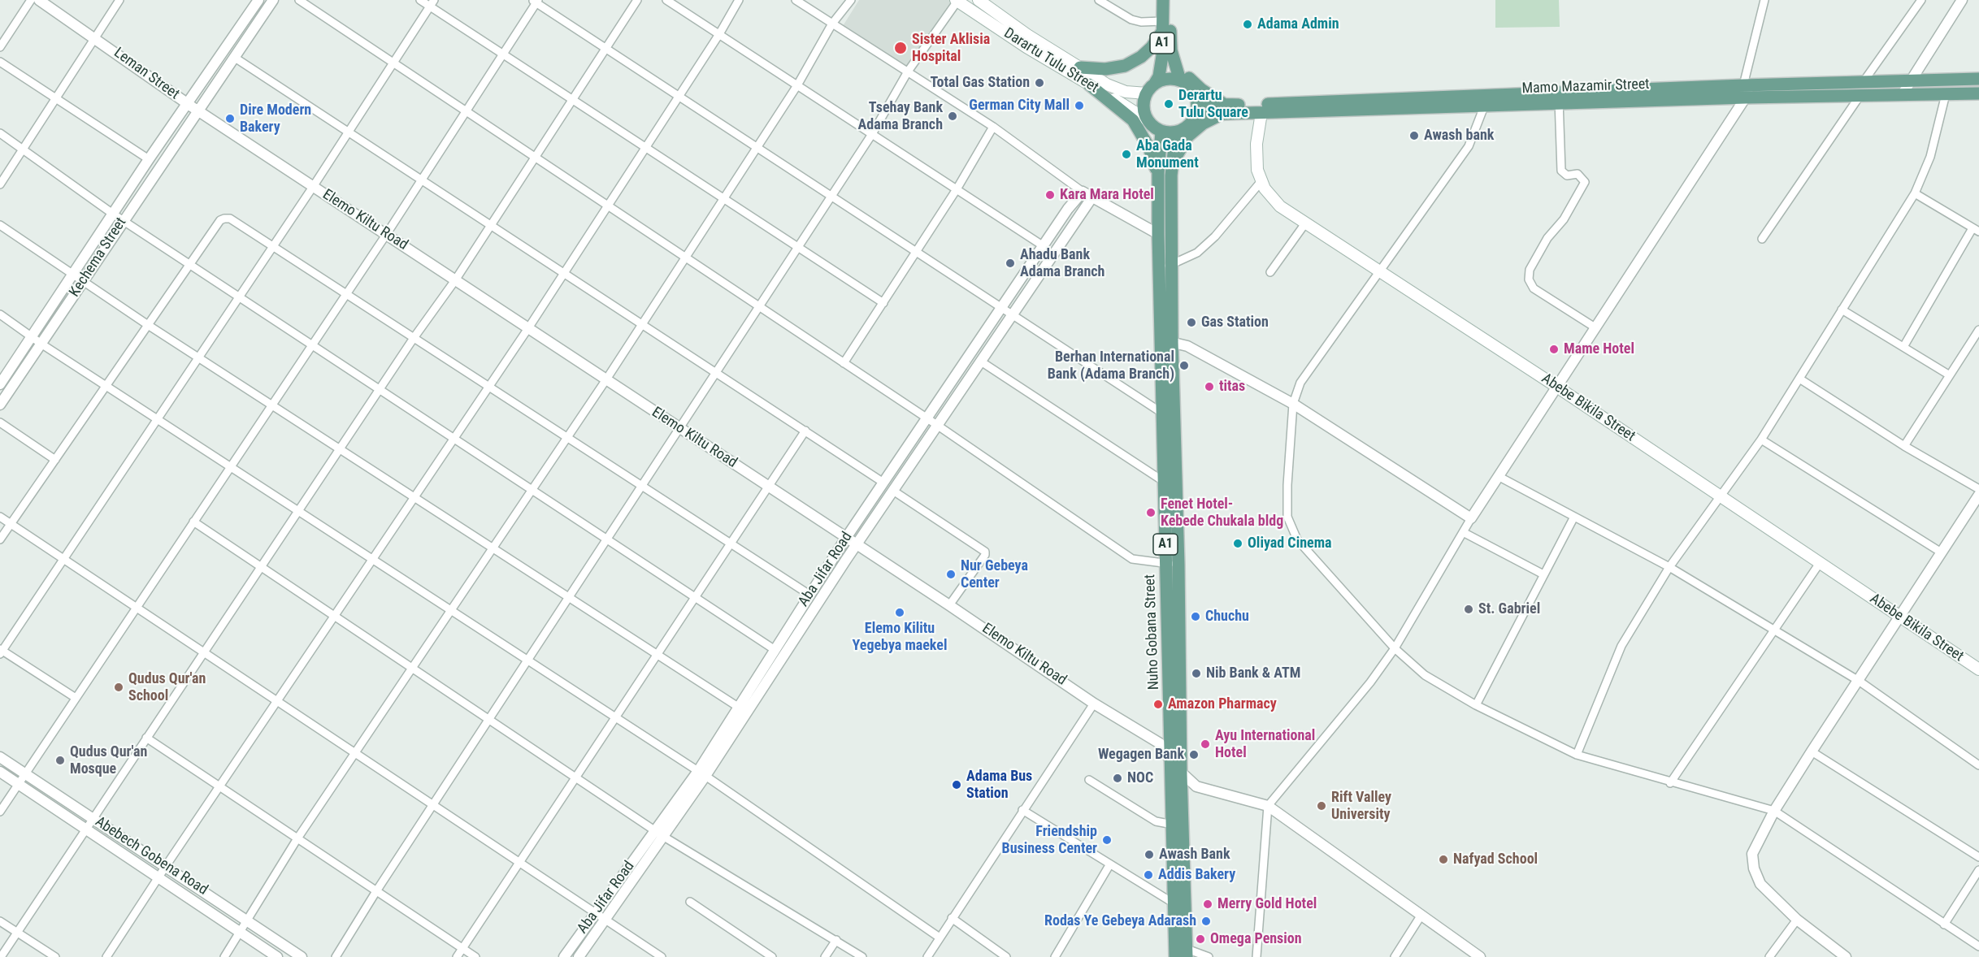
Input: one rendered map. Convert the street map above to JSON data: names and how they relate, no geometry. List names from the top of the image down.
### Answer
{
  "streets": {
    "main road": [
      "A1",
      "Darartu Tulu Street",
      "Mamo Mazamir Street",
      "Abebe Bikila Street",
      "Nuho Gobana Street"
    ],
    "street": [
      "Leman Street",
      "Elemo Kiltu Road",
      "Kechema Street",
      "Aba Jifar Road",
      "Abebech Gobena Road"
    ]
  },
  "crossings": [
    ["A1", "Darartu Tulu Street"],
    ["A1", "Mamo Mazamir Street"],
    ["A1", "Nuho Gobana Street"],
    ["Darartu Tulu Street", "Mamo Mazamir Street"],
    ["Darartu Tulu Street", "Nuho Gobana Street"],
    ["Leman Street", "Elemo Kiltu Road"],
    ["Leman Street", "Kechema Street"],
    ["Mamo Mazamir Street", "Abebe Bikila Street"],
    ["Mamo Mazamir Street", "Nuho Gobana Street"],
    ["Elemo Kiltu Road", "Kechema Street"],
    ["Elemo Kiltu Road", "Aba Jifar Road"],
    ["Elemo Kiltu Road", "Nuho Gobana Street"]
  ],
  "places": [
    "Adama Admin",
    "Sister Aklisia Hospital",
    "Total Gas Station",
    "Derartu Tulu Square",
    "German City Mall",
    "Tsehay Bank Adama Branch",
    "Dire Modern Bakery",
    "Awash bank",
    "Aba Gada Monument",
    "Kara Mara Hotel",
    "Ahadu Bank Adama Branch",
    "Gas Station",
    "Mame Hotel",
    "Berhan International Bank (Adama Branch)",
    "titas",
    "Fenet Hotel- Kebede Chukala bldg",
    "Oliyad Cinema",
    "Nur Gebeya Center",
    "St. Gabriel",
    "Elemo Kilitu Yegebya maekel",
    "Chuchu",
    "Nib Bank & ATM",
    "Qudus Qur'an School",
    "Amazon Pharmacy",
    "Ayu International Hotel",
    "Wegagen Bank",
    "Qudus Qur'an Mosque",
    "NOC",
    "Adama Bus Station",
    "Rift Valley University",
    "Friendship Business Center",
    "Awash Bank",
    "Nafyad School",
    "Addis Bakery",
    "Merry Gold Hotel",
    "Rodas Ye Gebeya Adarash",
    "Omega Pension"
  ]
}
